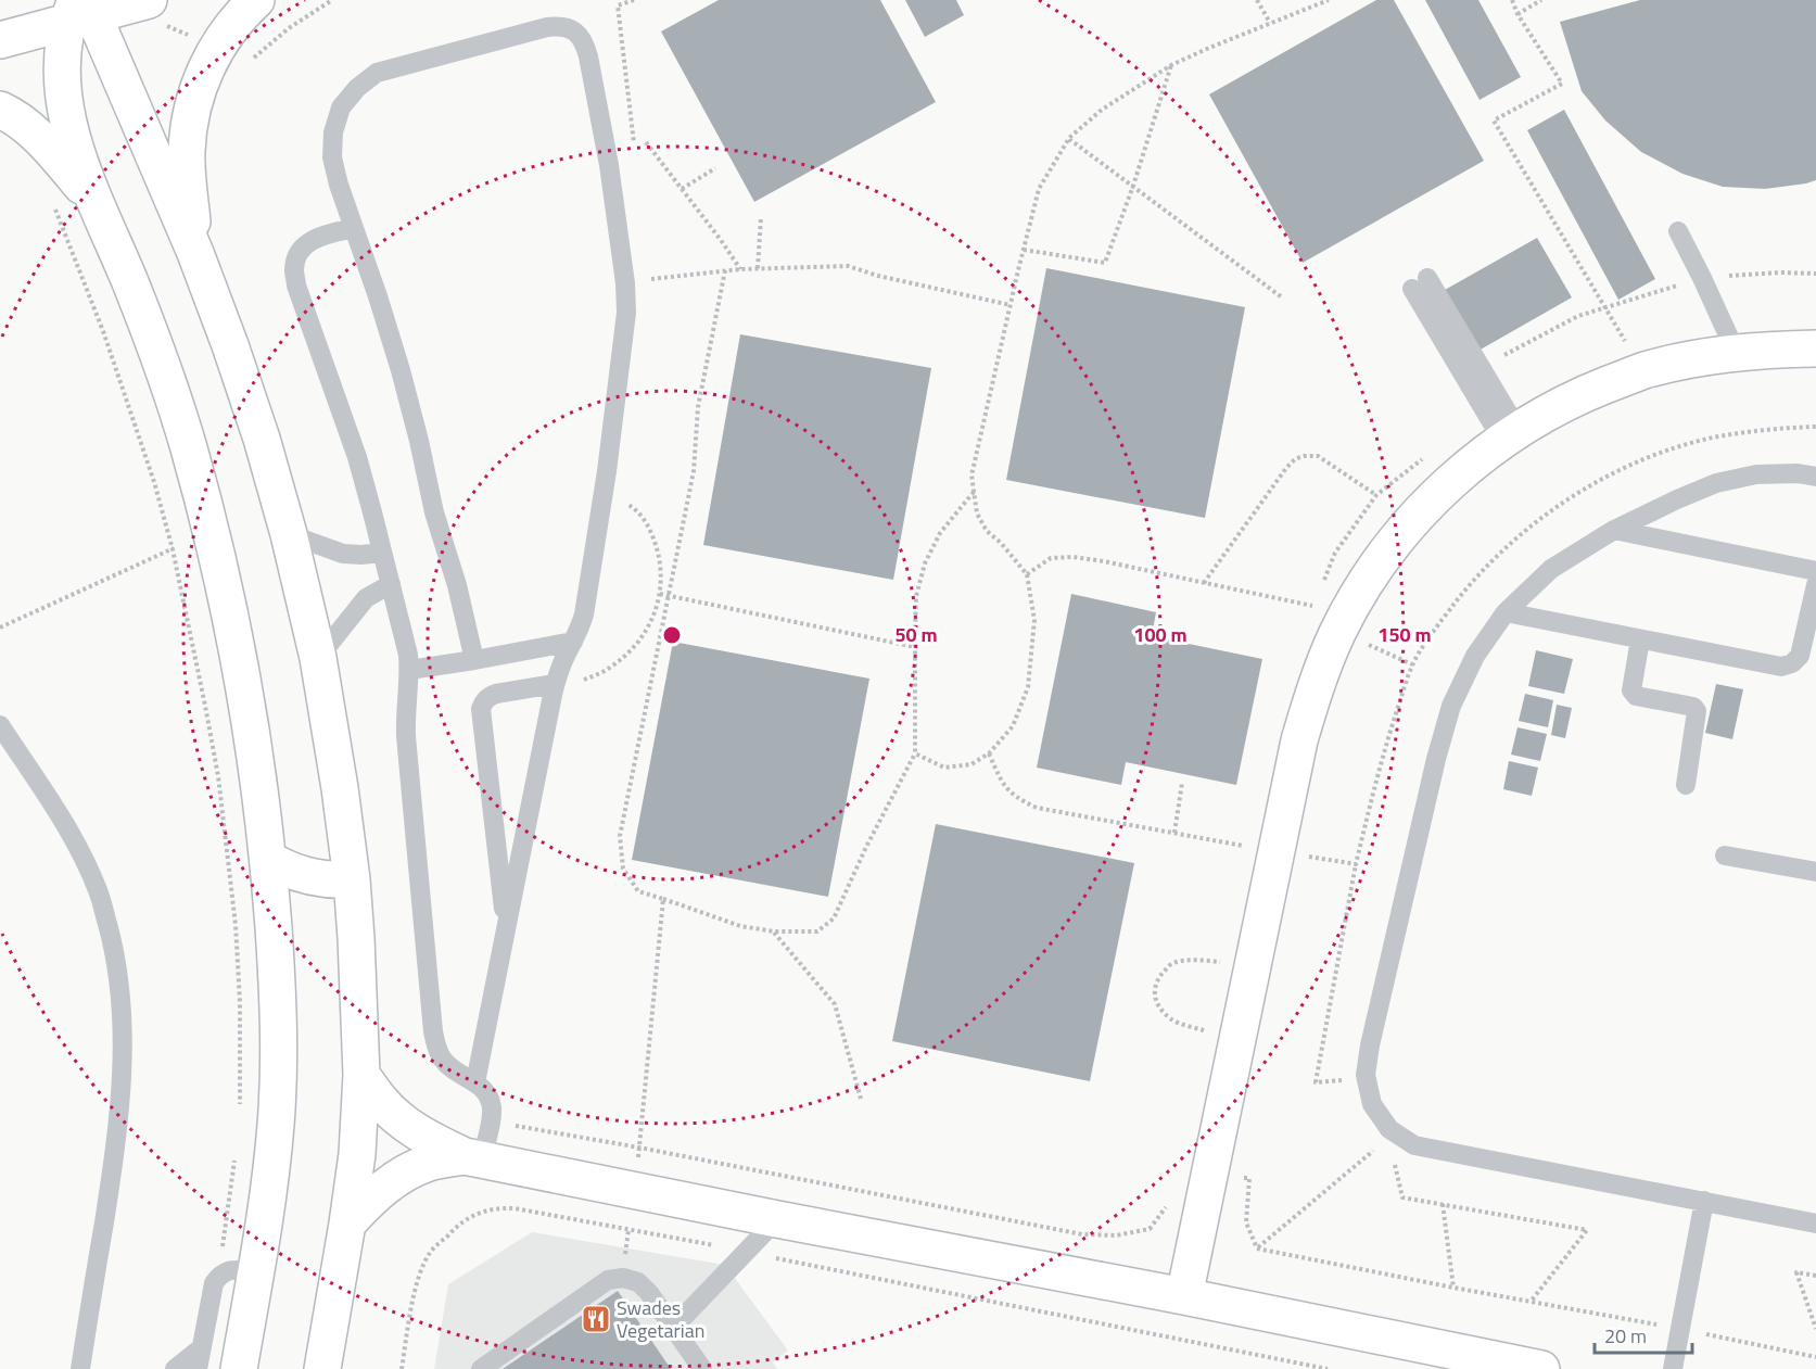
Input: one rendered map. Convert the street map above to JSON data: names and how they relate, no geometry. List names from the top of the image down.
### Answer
{
  "places": {
    "restaurant": ["Swades Vegetarian"]
  },
  "scale_bar": "20 m",
  "rings": ["50 m", "100 m", "150 m"]
}
